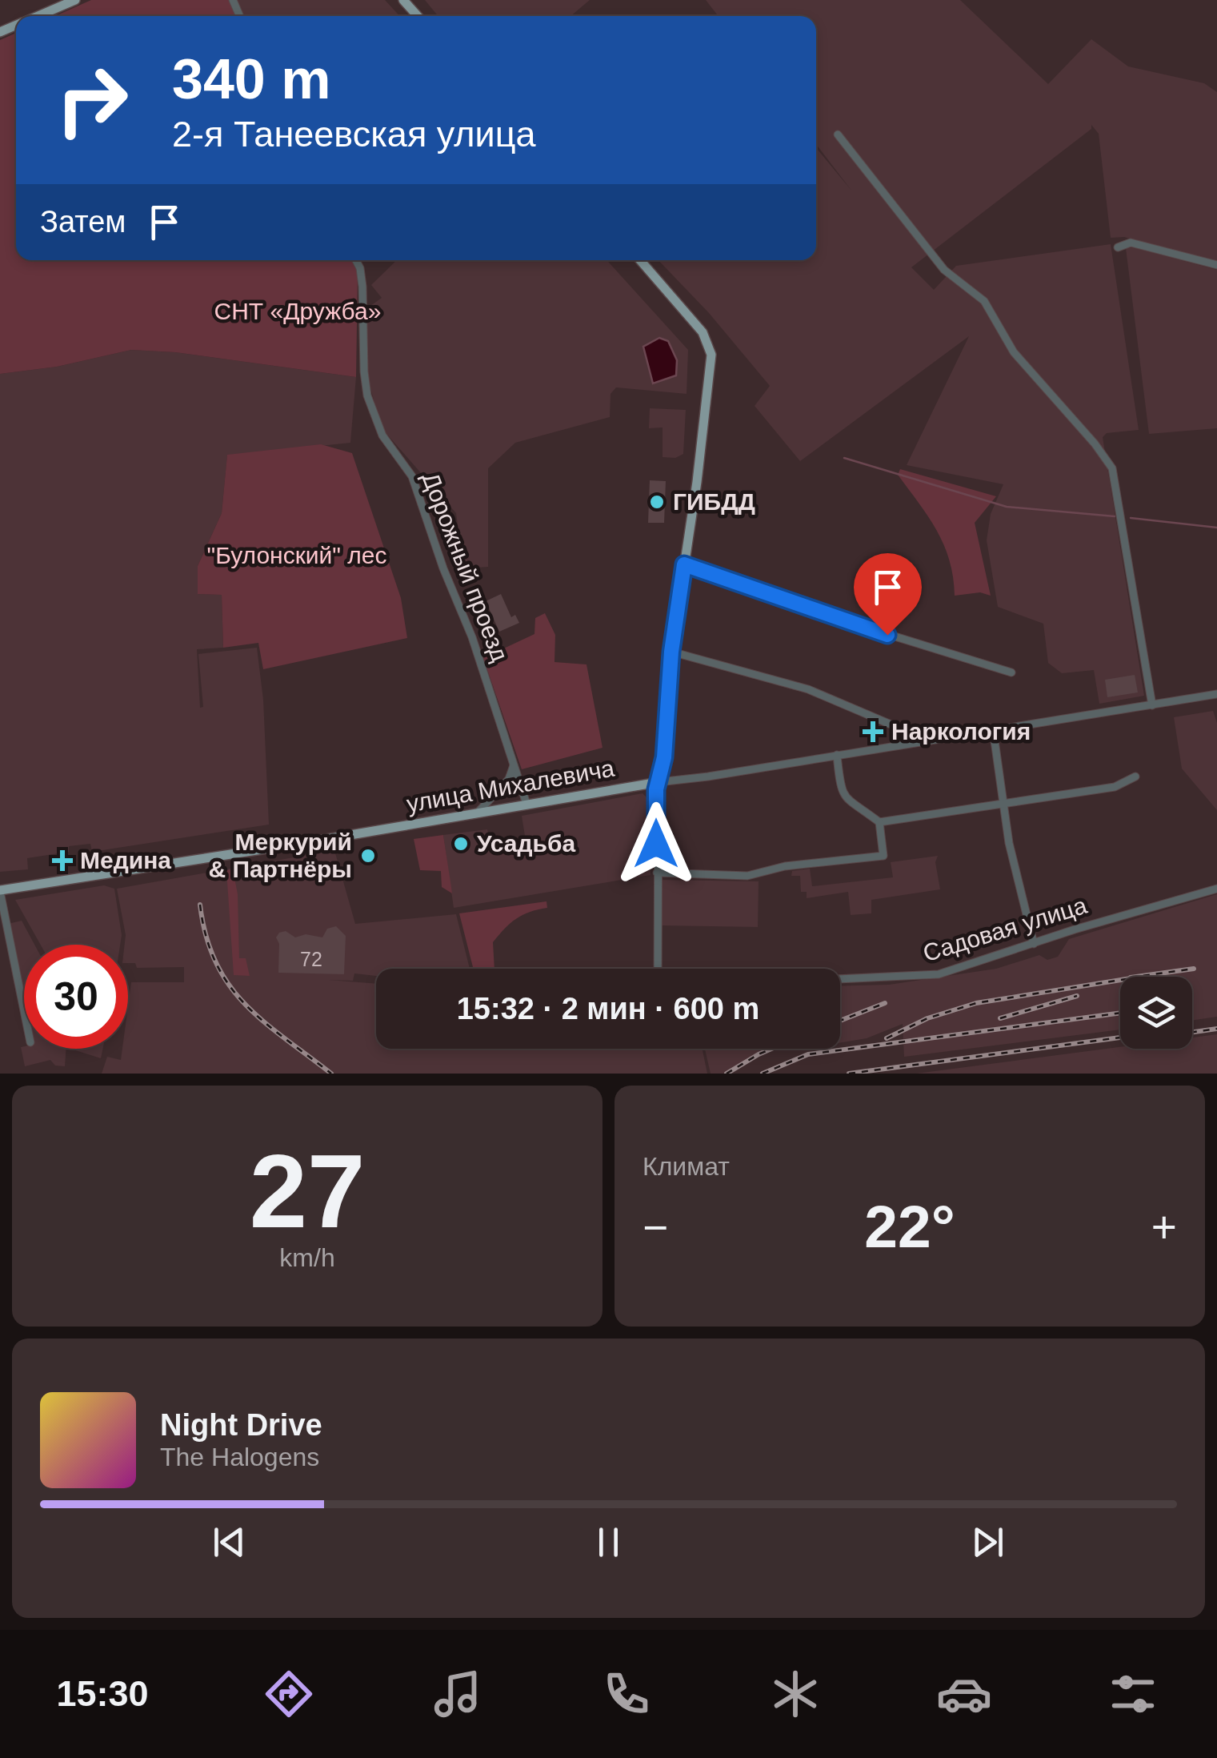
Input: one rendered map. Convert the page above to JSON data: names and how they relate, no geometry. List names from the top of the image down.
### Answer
{
  "streets": {
    "main road": ["улица Михалевича"],
    "street": ["Дорожный проезд", "Садовая улица"]
  },
  "crossings": [
    ["Дорожный проезд", "улица Михалевича"]
  ],
  "parks": ["СНТ «Дружба»", "\"Булонский\" лес"],
  "places": {
    "other": ["ГИБДД", "Усадьба", "Меркурий & Партнёры"],
    "health": ["Наркология", "Медина"]
  },
  "house_numbers": ["72"],
  "page": {
    "turn": ["340 m", "2-я Танеевская улица"],
    "then": "Затем",
    "limit": "30",
    "trip": "15:32 · 2 мин · 600 m",
    "tile": [
      ["27", "km/h"],
      "Климат"
    ],
    "heat": ["−", "22°", "+"],
    "song": ["Night Drive", "The Halogens"],
    "tabs": "15:30"
  }
}
